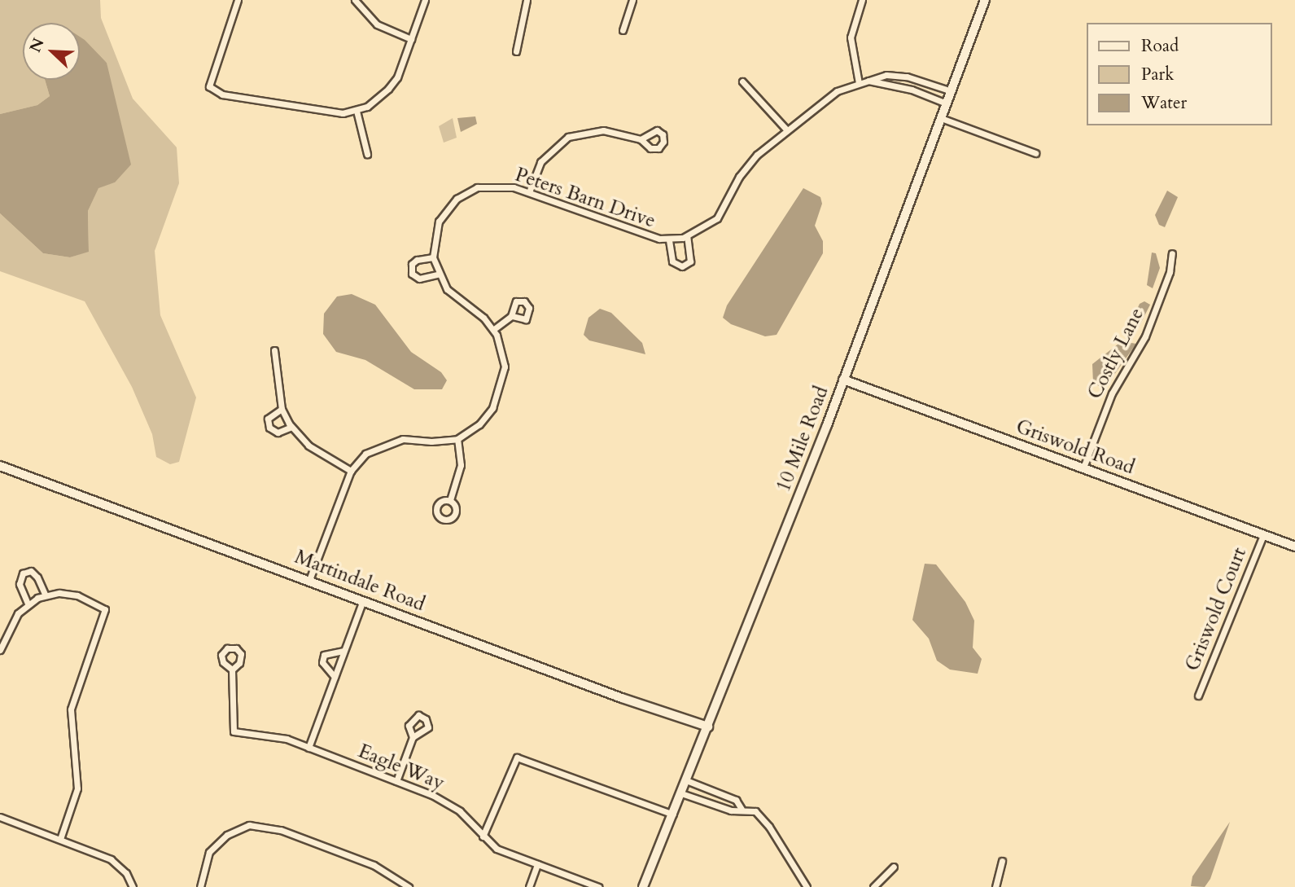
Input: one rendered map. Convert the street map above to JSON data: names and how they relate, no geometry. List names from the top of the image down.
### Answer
{
  "streets": {
    "street": [
      "Peters Barn Drive",
      "Costly Lane",
      "10 Mile Road",
      "Griswold Road",
      "Martindale Road",
      "Griswold Court",
      "Eagle Way"
    ]
  },
  "crossings": [
    ["Peters Barn Drive", "10 Mile Road"],
    ["Costly Lane", "Griswold Road"],
    ["10 Mile Road", "Griswold Road"],
    ["10 Mile Road", "Martindale Road"],
    ["Griswold Road", "Griswold Court"]
  ],
  "legend": ["Road", "Park", "Water"],
  "north": "top left"
}
